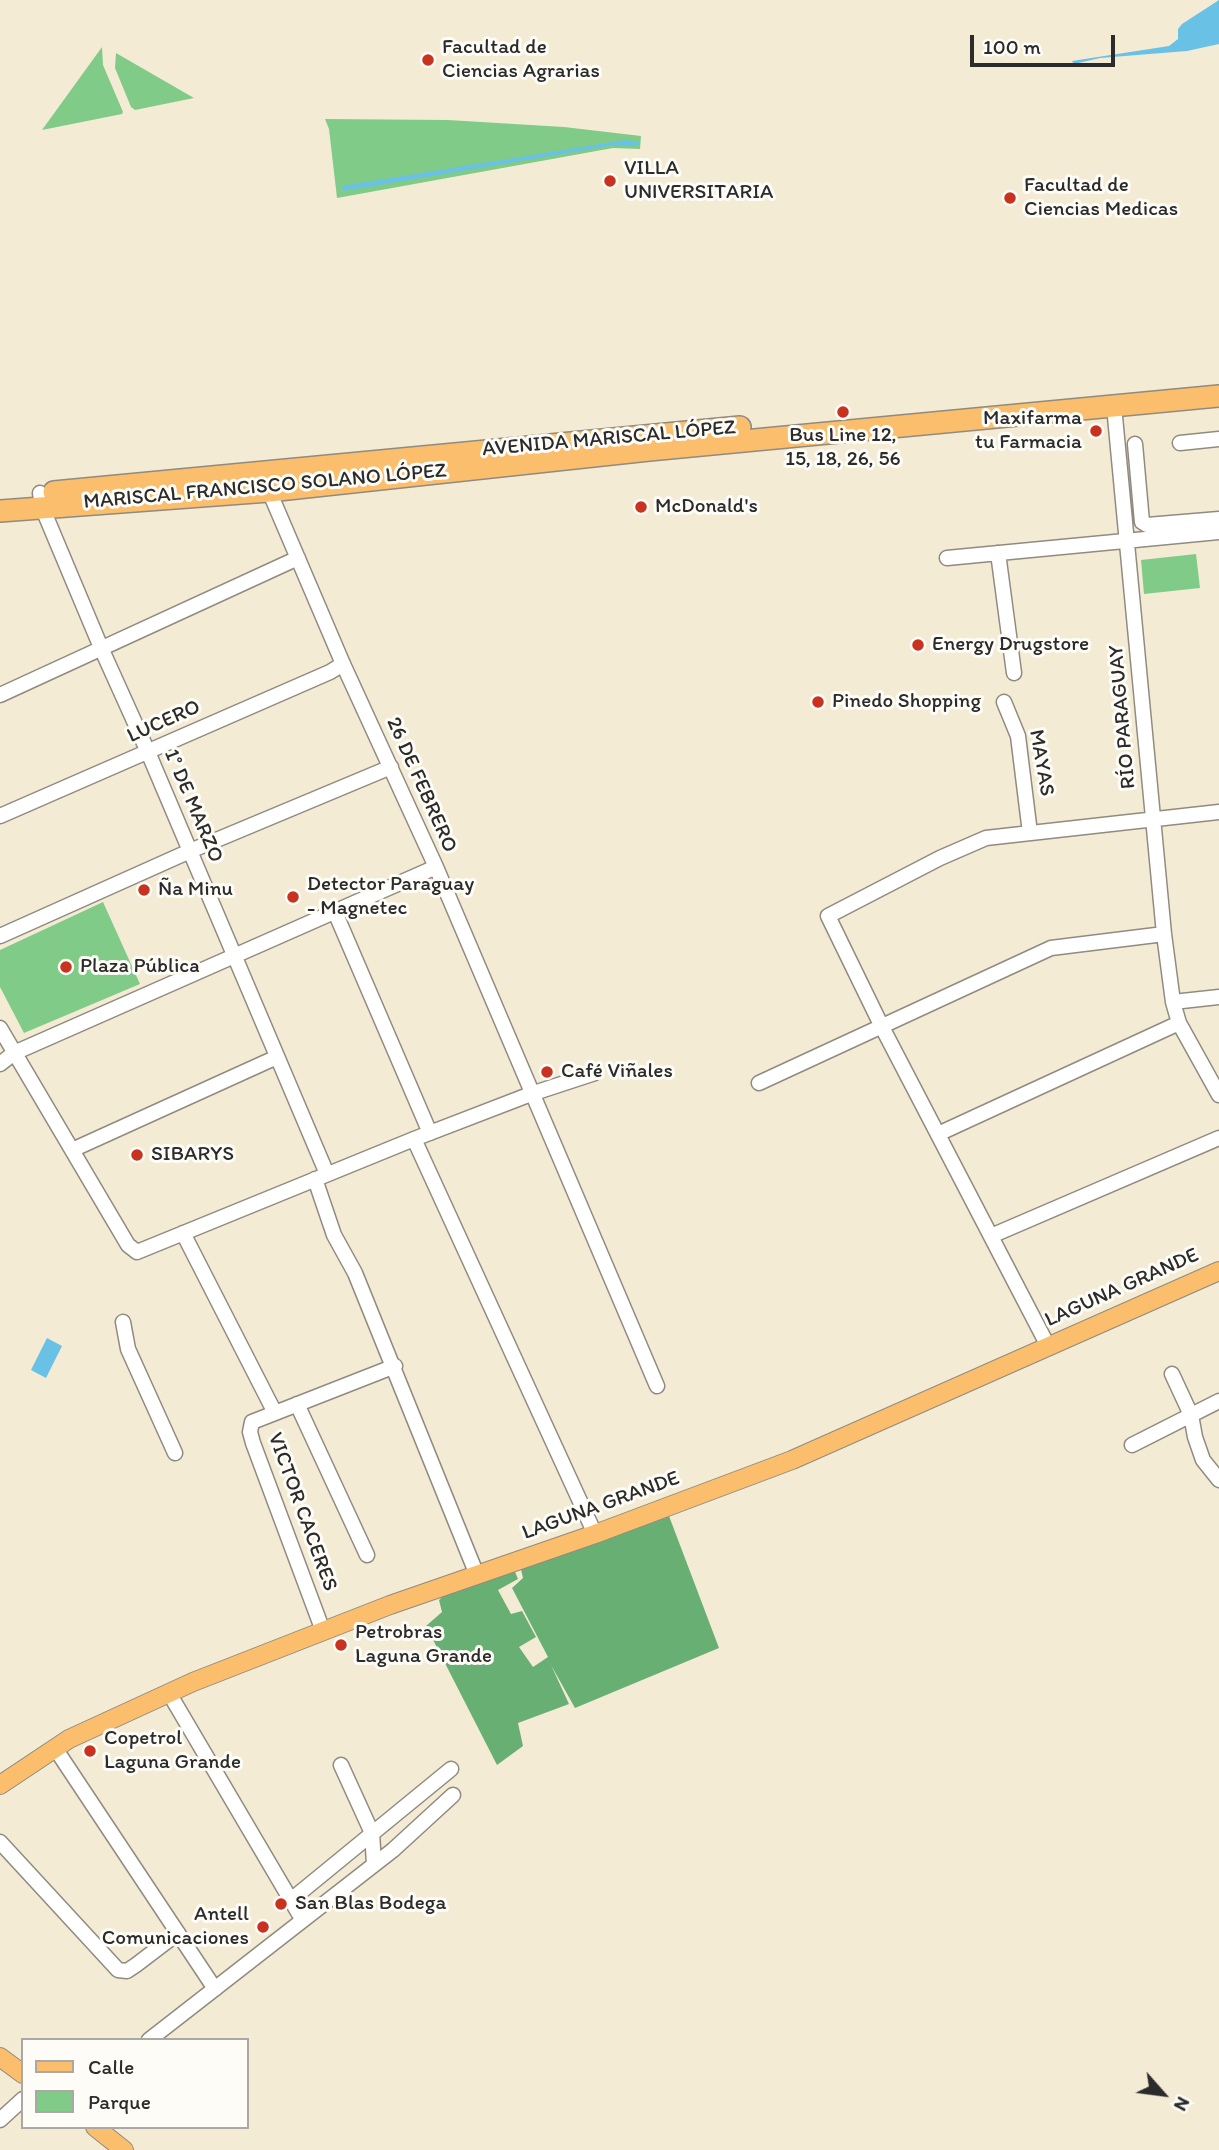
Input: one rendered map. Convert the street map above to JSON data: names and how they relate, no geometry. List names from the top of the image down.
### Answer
{
  "streets": {
    "highway": ["AVENIDA MARISCAL LÓPEZ", "MARISCAL FRANCISCO SOLANO LÓPEZ"],
    "main road": ["LAGUNA GRANDE"],
    "street": [
      "RÍO PARAGUAY",
      "LUCERO",
      "MAYAS",
      "26 DE FEBRERO",
      "1° DE MARZO",
      "VICTOR CACERES"
    ]
  },
  "crossings": [
    ["AVENIDA MARISCAL LÓPEZ", "MARISCAL FRANCISCO SOLANO LÓPEZ"],
    ["AVENIDA MARISCAL LÓPEZ", "26 DE FEBRERO"],
    ["AVENIDA MARISCAL LÓPEZ", "1° DE MARZO"],
    ["MARISCAL FRANCISCO SOLANO LÓPEZ", "RÍO PARAGUAY"],
    ["MARISCAL FRANCISCO SOLANO LÓPEZ", "26 DE FEBRERO"],
    ["LUCERO", "26 DE FEBRERO"],
    ["LUCERO", "1° DE MARZO"],
    ["1° DE MARZO", "LAGUNA GRANDE"],
    ["LAGUNA GRANDE", "VICTOR CACERES"]
  ],
  "places": [
    "Facultad de Ciencias Agrarias",
    "VILLA UNIVERSITARIA",
    "Facultad de Ciencias Medicas",
    "Bus Line 12, 15, 18, 26, 56",
    "Maxifarma tu Farmacia",
    "McDonald's",
    "Energy Drugstore",
    "Pinedo Shopping",
    "Ña Minu",
    "Detector Paraguay - Magnetec",
    "Plaza Pública",
    "Café Viñales",
    "SIBARYS",
    "Petrobras Laguna Grande",
    "Copetrol Laguna Grande",
    "San Blas Bodega",
    "Antell Comunicaciones"
  ],
  "legend": ["Calle", "Parque"],
  "scale_bar": "100 m",
  "north": "bottom right"
}
